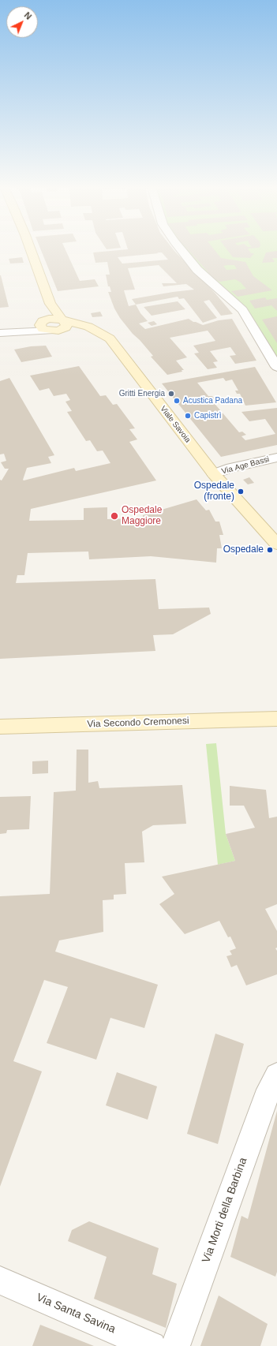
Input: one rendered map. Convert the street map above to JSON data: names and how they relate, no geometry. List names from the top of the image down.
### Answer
{
  "streets": {
    "street": [
      "Viale Savoia",
      "Via Age Bassi",
      "Via Secondo Cremonesi",
      "Via Morti della Barbina",
      "Via Santa Savina"
    ]
  },
  "crossings": [
    ["Viale Savoia", "Via Age Bassi"]
  ],
  "places": [
    "Gritti Energia",
    "Acustica Padana",
    "Capistrì",
    "Ospedale (fronte)",
    "Ospedale Maggiore",
    "Ospedale"
  ],
  "north": "top right"
}
